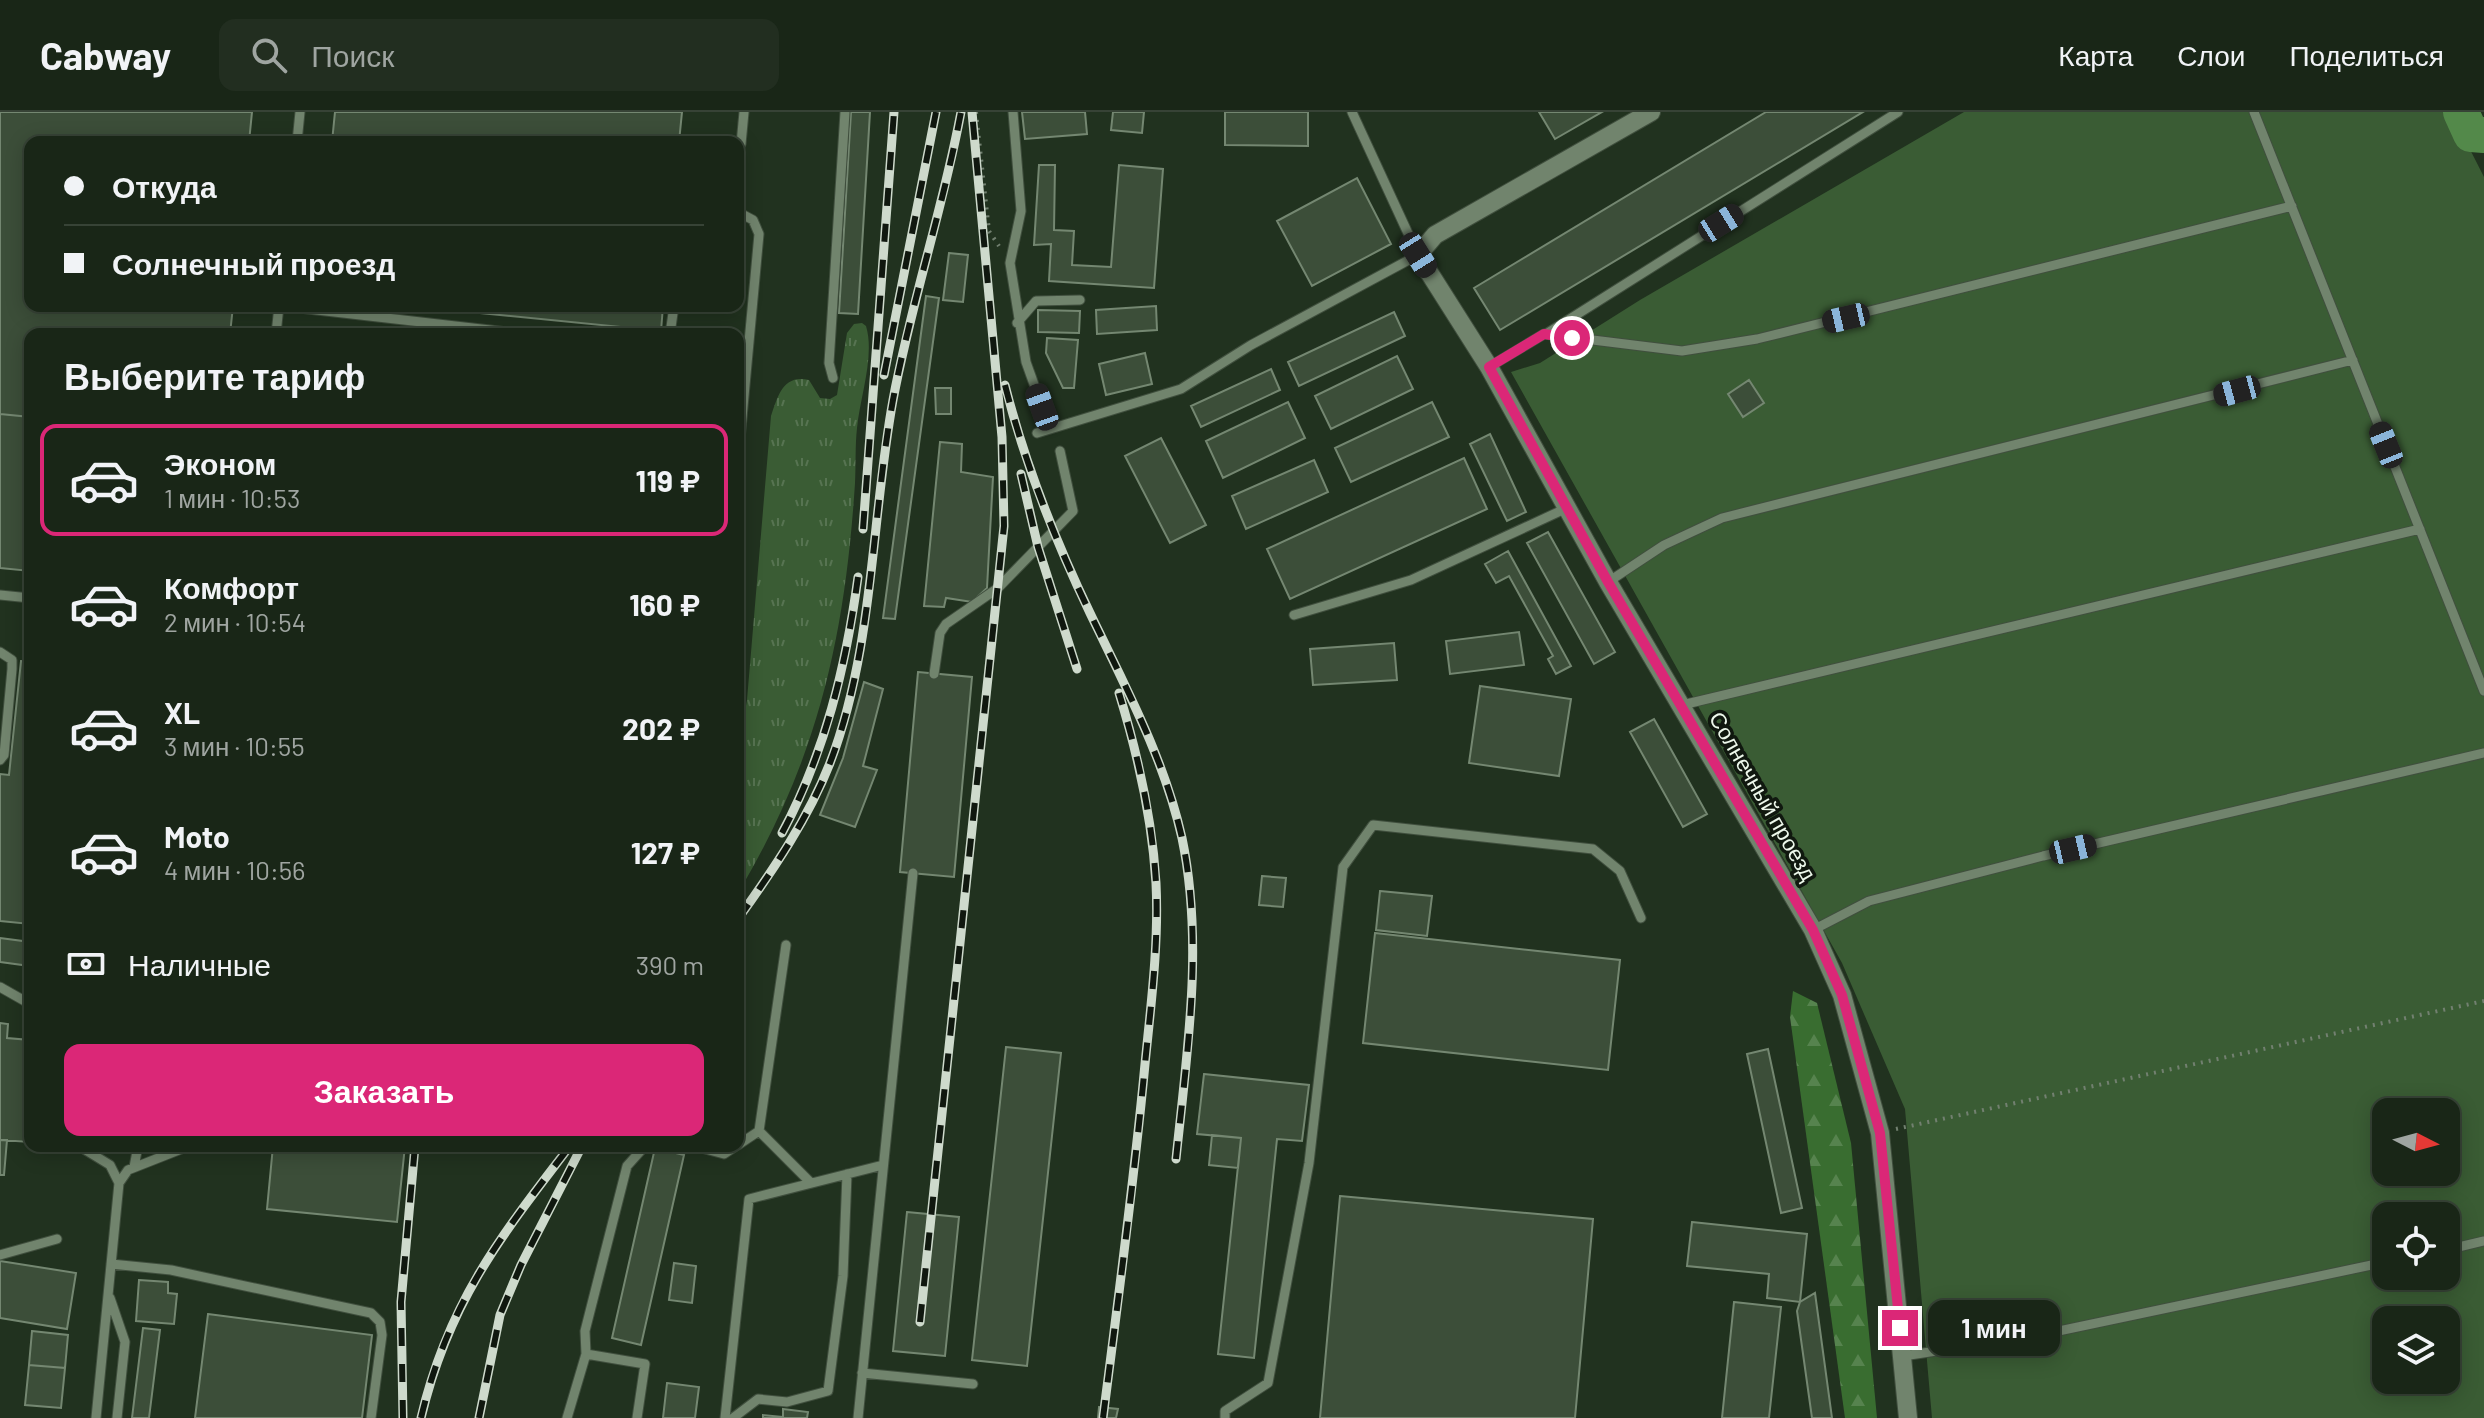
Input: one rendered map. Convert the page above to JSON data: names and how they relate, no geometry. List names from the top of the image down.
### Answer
{
  "streets": {
    "street": ["Солнечный проезд"]
  },
  "north": "right",
  "page": {
    "header": "Cabway",
    "search": "Поиск",
    "nav": ["Карта", "Слои", "Поделиться"],
    "banner": ["Откуда", "Солнечный проезд"],
    "heading": "Выберите тариф",
    "list": [
      {
        "name": "Эконом",
        "note": "1 мин · 10:53",
        "value": "119 ₽"
      },
      {
        "name": "Комфорт",
        "note": "2 мин · 10:54",
        "value": "160 ₽"
      },
      {
        "name": "XL",
        "note": "3 мин · 10:55",
        "value": "202 ₽"
      },
      {
        "name": "Moto",
        "note": "4 мин · 10:56",
        "value": "127 ₽"
      }
    ],
    "pay": ["Наличные", "390 m"],
    "buttons": "Заказать",
    "bubble": "1 мин"
  }
}
